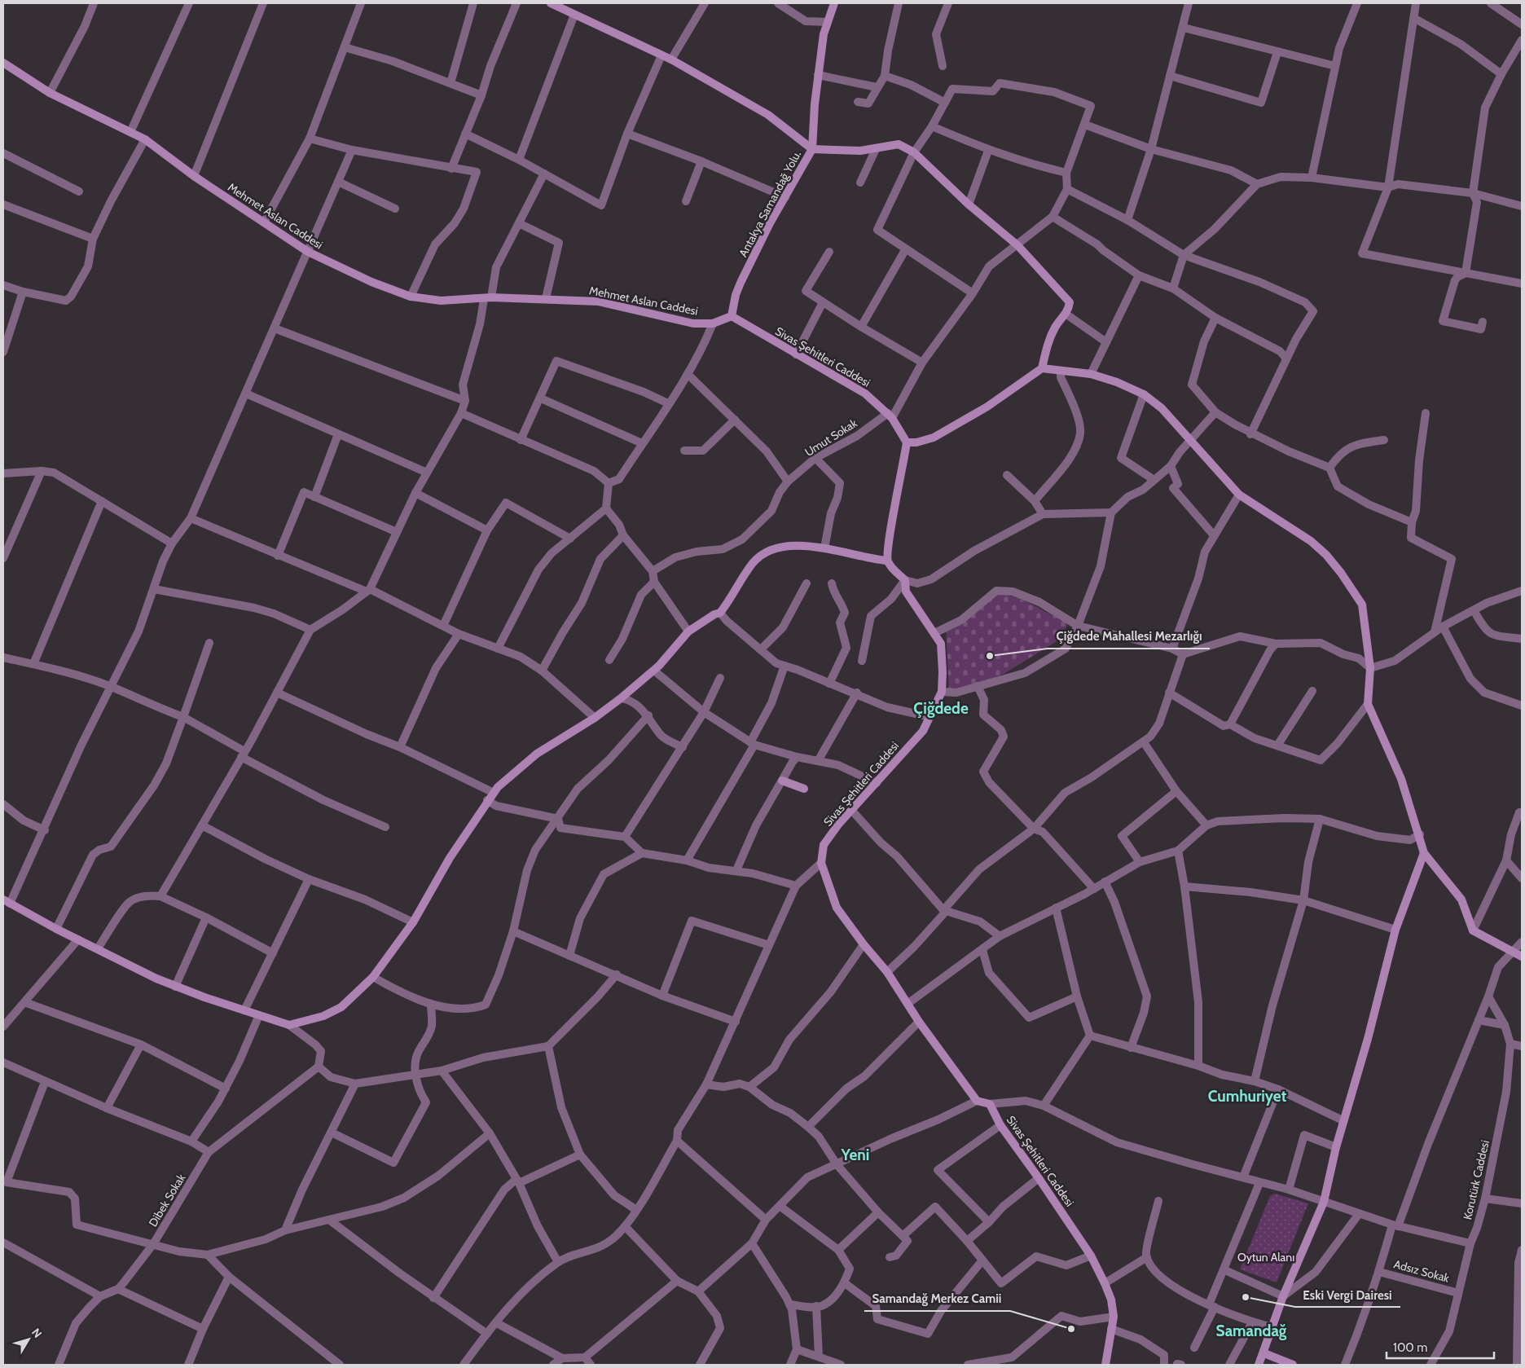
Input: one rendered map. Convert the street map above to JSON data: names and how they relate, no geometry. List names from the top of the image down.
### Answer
{
  "streets": {
    "street": [
      "Antakya Samandağ Yolu.",
      "Mehmet Aslan Caddesi",
      "Sivas Şehitleri Caddesi",
      "Umut Sokak",
      "Korutürk Caddesi",
      "Dibek Sokak",
      "Adsız Sokak"
    ]
  },
  "crossings": [
    ["Antakya Samandağ Yolu.", "Mehmet Aslan Caddesi"],
    ["Antakya Samandağ Yolu.", "Sivas Şehitleri Caddesi"],
    ["Mehmet Aslan Caddesi", "Sivas Şehitleri Caddesi"],
    ["Sivas Şehitleri Caddesi", "Umut Sokak"],
    ["Korutürk Caddesi", "Adsız Sokak"]
  ],
  "districts": [
    "Çiğdede",
    "Cumhuriyet",
    "Yeni",
    "Samandağ"
  ],
  "parks": ["Oytun Alanı"],
  "places": ["Çiğdede Mahallesi Mezarlığı", "Eski Vergi Dairesi", "Samandağ Merkez Camii"],
  "scale_bar": "100 m",
  "north": "top right"
}
